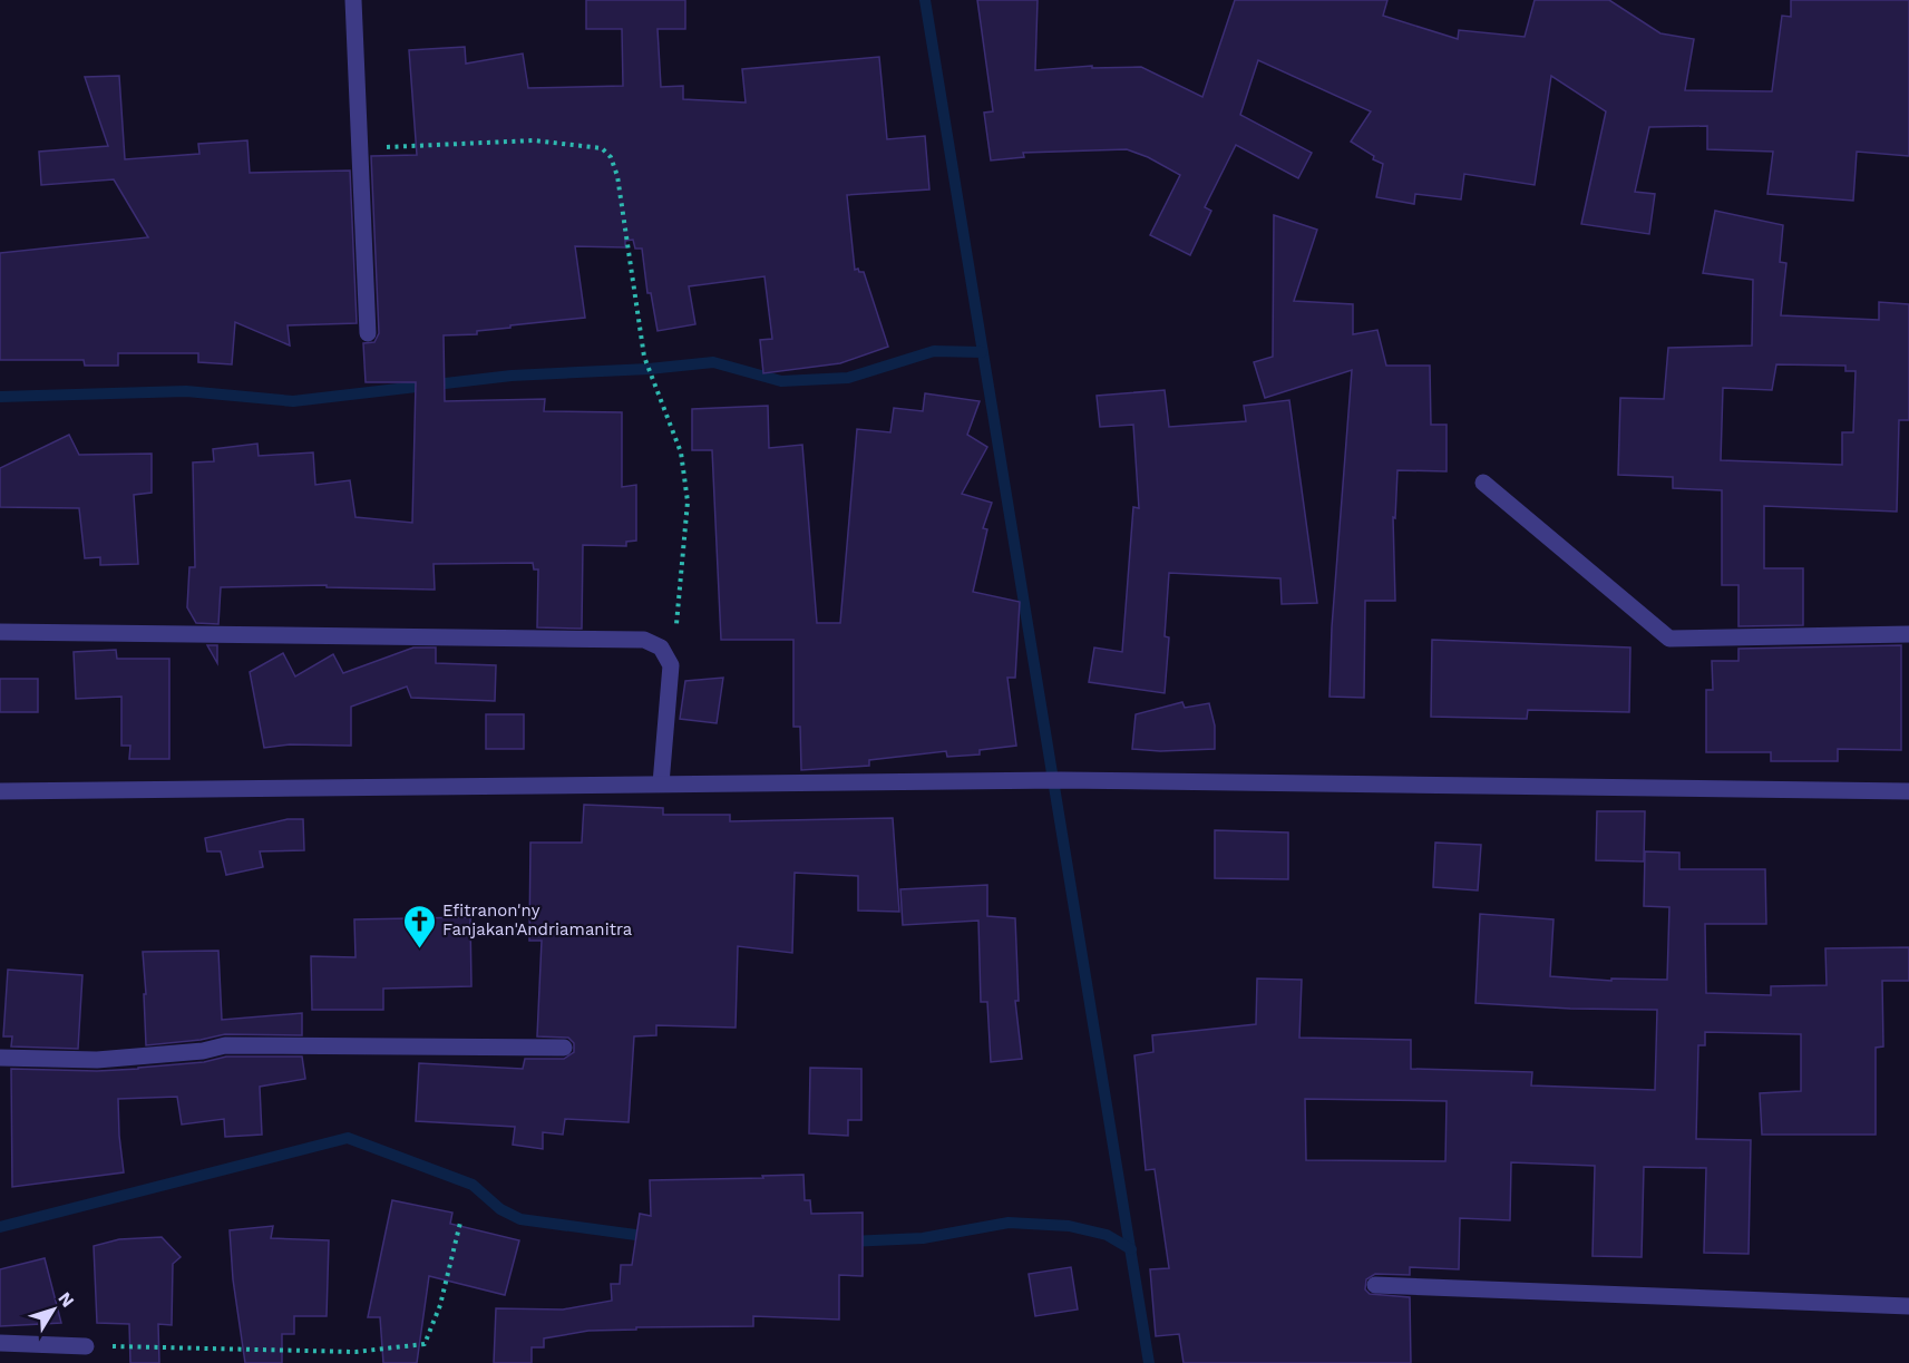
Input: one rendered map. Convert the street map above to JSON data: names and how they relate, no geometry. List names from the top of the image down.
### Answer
{
  "places": {
    "church": ["Efitranon'ny Fanjakan'Andriamanitra"]
  },
  "north": "top right"
}
